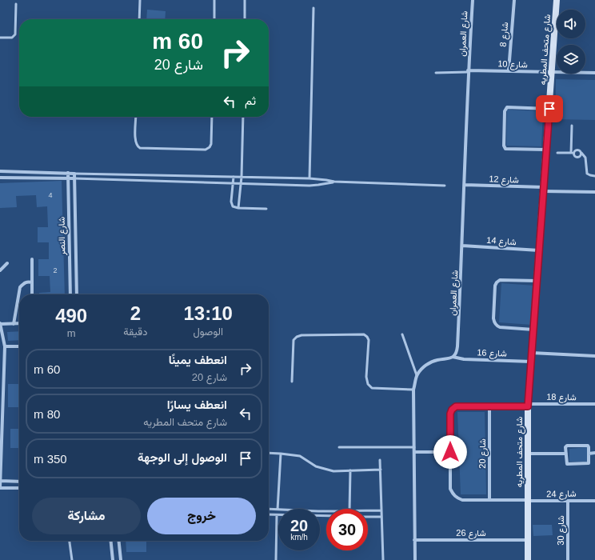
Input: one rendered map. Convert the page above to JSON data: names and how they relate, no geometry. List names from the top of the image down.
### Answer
{
  "streets": {
    "street": [
      "شارع العمران",
      "شارع 8",
      "شارع متحف المطريه",
      "شارع 10",
      "شارع 12",
      "شارع النصر",
      "شارع 14",
      "شارع 16",
      "شارع 18",
      "شارع 20",
      "شارع 24",
      "شارع 30",
      "شارع 26"
    ]
  },
  "crossings": [
    ["شارع العمران", "شارع 10"],
    ["شارع العمران", "شارع 12"],
    ["شارع العمران", "شارع 14"],
    ["شارع العمران", "شارع 16"],
    ["شارع 8", "شارع 10"],
    ["شارع متحف المطريه", "شارع 10"],
    ["شارع متحف المطريه", "شارع 12"],
    ["شارع متحف المطريه", "شارع 14"],
    ["شارع متحف المطريه", "شارع 16"],
    ["شارع متحف المطريه", "شارع 18"],
    ["شارع متحف المطريه", "شارع 24"],
    ["شارع متحف المطريه", "شارع 26"],
    ["شارع 24", "شارع 30"]
  ],
  "house_numbers": ["4", "2"],
  "page": {
    "turn": ["60 m", "شارع 20"],
    "then": "ثم",
    "eta": [
      "13:10",
      "الوصول",
      "2",
      "دقيقة",
      "490",
      "m"
    ],
    "list": [
      {
        "name": "انعطف يمينًا",
        "note": "شارع 20",
        "value": "60 m"
      },
      {
        "name": "انعطف يسارًا",
        "note": "شارع متحف المطريه",
        "value": "80 m"
      },
      {
        "name": "الوصول إلى الوجهة",
        "value": "350 m"
      }
    ],
    "buttons": ["خروج", "مشاركة"],
    "speed": "20 km/h",
    "limit": "30"
  }
}
